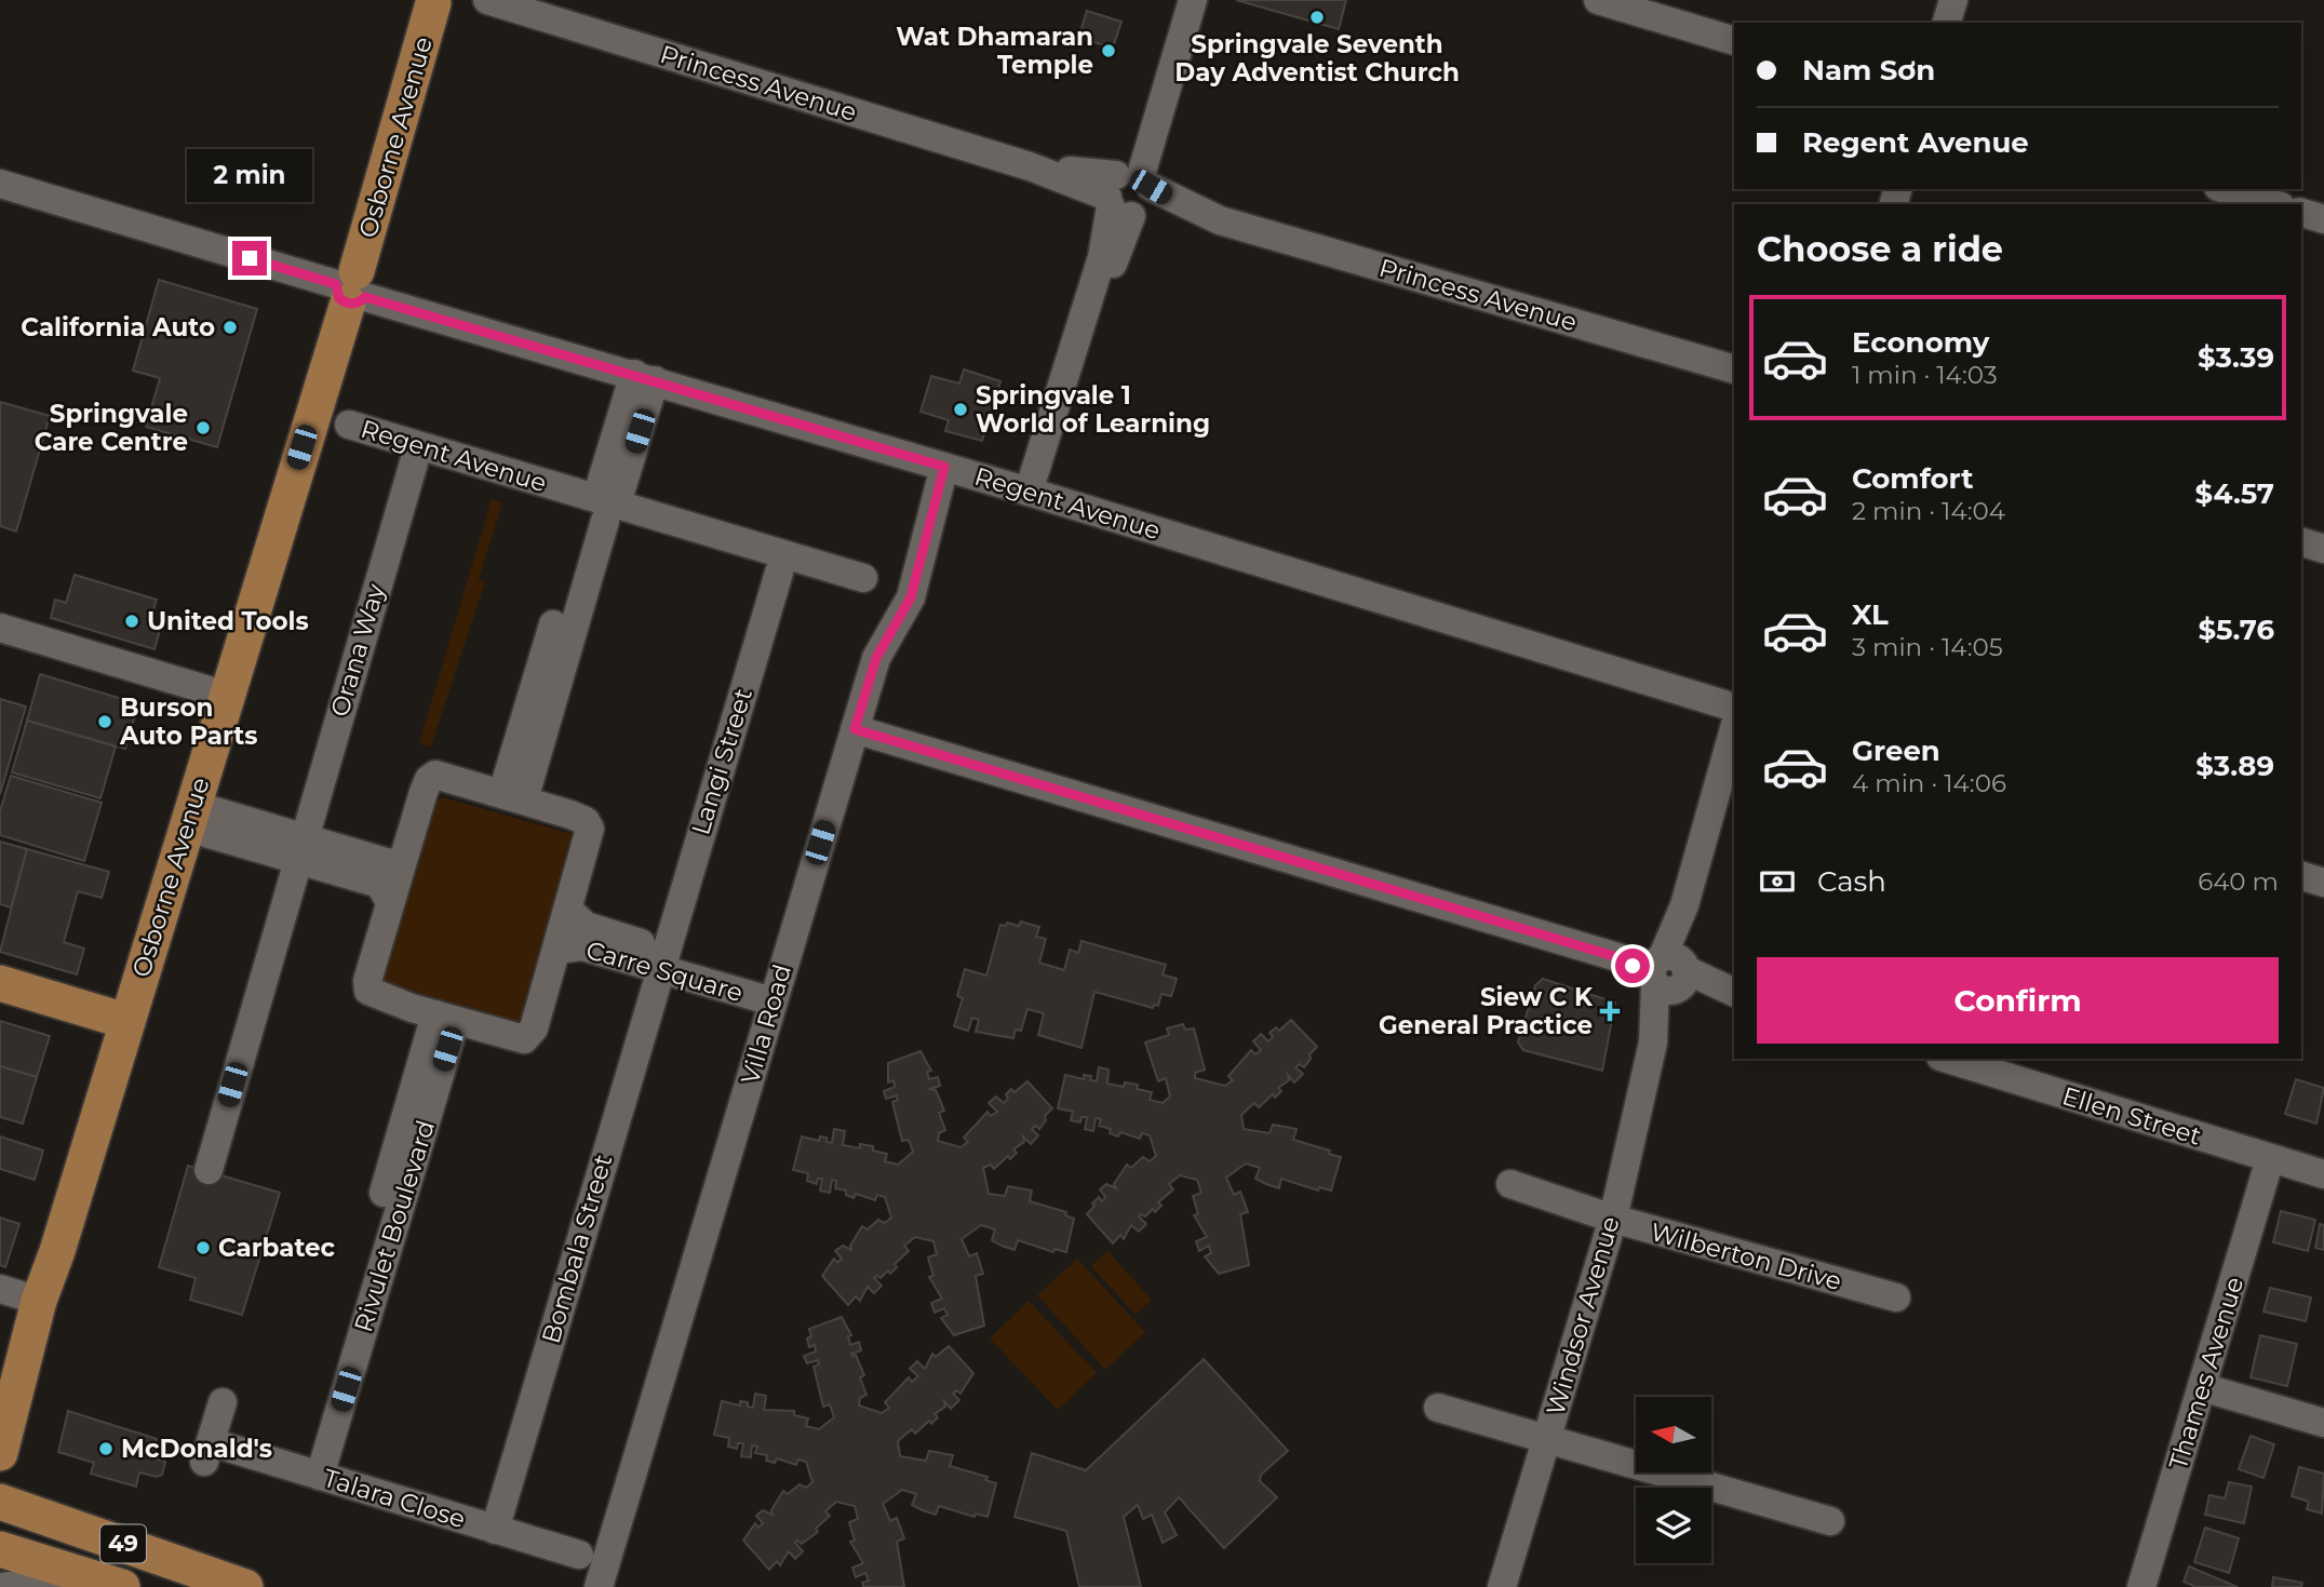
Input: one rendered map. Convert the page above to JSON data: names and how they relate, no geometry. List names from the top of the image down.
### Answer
{
  "streets": {
    "main road": ["Osborne Avenue", "49"],
    "street": [
      "Princess Avenue",
      "Regent Avenue",
      "Orana Way",
      "Langi Street",
      "Carre Square",
      "Villa Road",
      "Ellen Street",
      "Rivulet Boulevard",
      "Bombala Street",
      "Wilberton Drive",
      "Windsor Avenue",
      "Thames Avenue",
      "Talara Close"
    ]
  },
  "crossings": [
    ["Osborne Avenue", "Regent Avenue"],
    ["Regent Avenue", "Villa Road"],
    ["Regent Avenue", "Windsor Avenue"],
    ["Langi Street", "Carre Square"],
    ["Langi Street", "Bombala Street"],
    ["Carre Square", "Villa Road"],
    ["Carre Square", "Rivulet Boulevard"],
    ["Carre Square", "Bombala Street"],
    ["Ellen Street", "Thames Avenue"],
    ["Rivulet Boulevard", "Talara Close"],
    ["Bombala Street", "Talara Close"],
    ["Wilberton Drive", "Windsor Avenue"]
  ],
  "places": {
    "other": [
      "Springvale Seventh Day Adventist Church",
      "Wat Dhamaran Temple",
      "California Auto",
      "Springvale 1 World of Learning",
      "Springvale Care Centre",
      "United Tools",
      "Burson Auto Parts",
      "Carbatec",
      "McDonald's"
    ],
    "health": ["Siew C K General Practice"]
  },
  "north": "left",
  "page": {
    "banner": ["Nam Sơn", "Regent Avenue"],
    "bubble": "2 min",
    "heading": "Choose a ride",
    "list": [
      {
        "name": "Economy",
        "note": "1 min · 14:03",
        "value": "$3.39"
      },
      {
        "name": "Comfort",
        "note": "2 min · 14:04",
        "value": "$4.57"
      },
      {
        "name": "XL",
        "note": "3 min · 14:05",
        "value": "$5.76"
      },
      {
        "name": "Green",
        "note": "4 min · 14:06",
        "value": "$3.89"
      }
    ],
    "pay": ["Cash", "640 m"],
    "buttons": "Confirm"
  }
}
